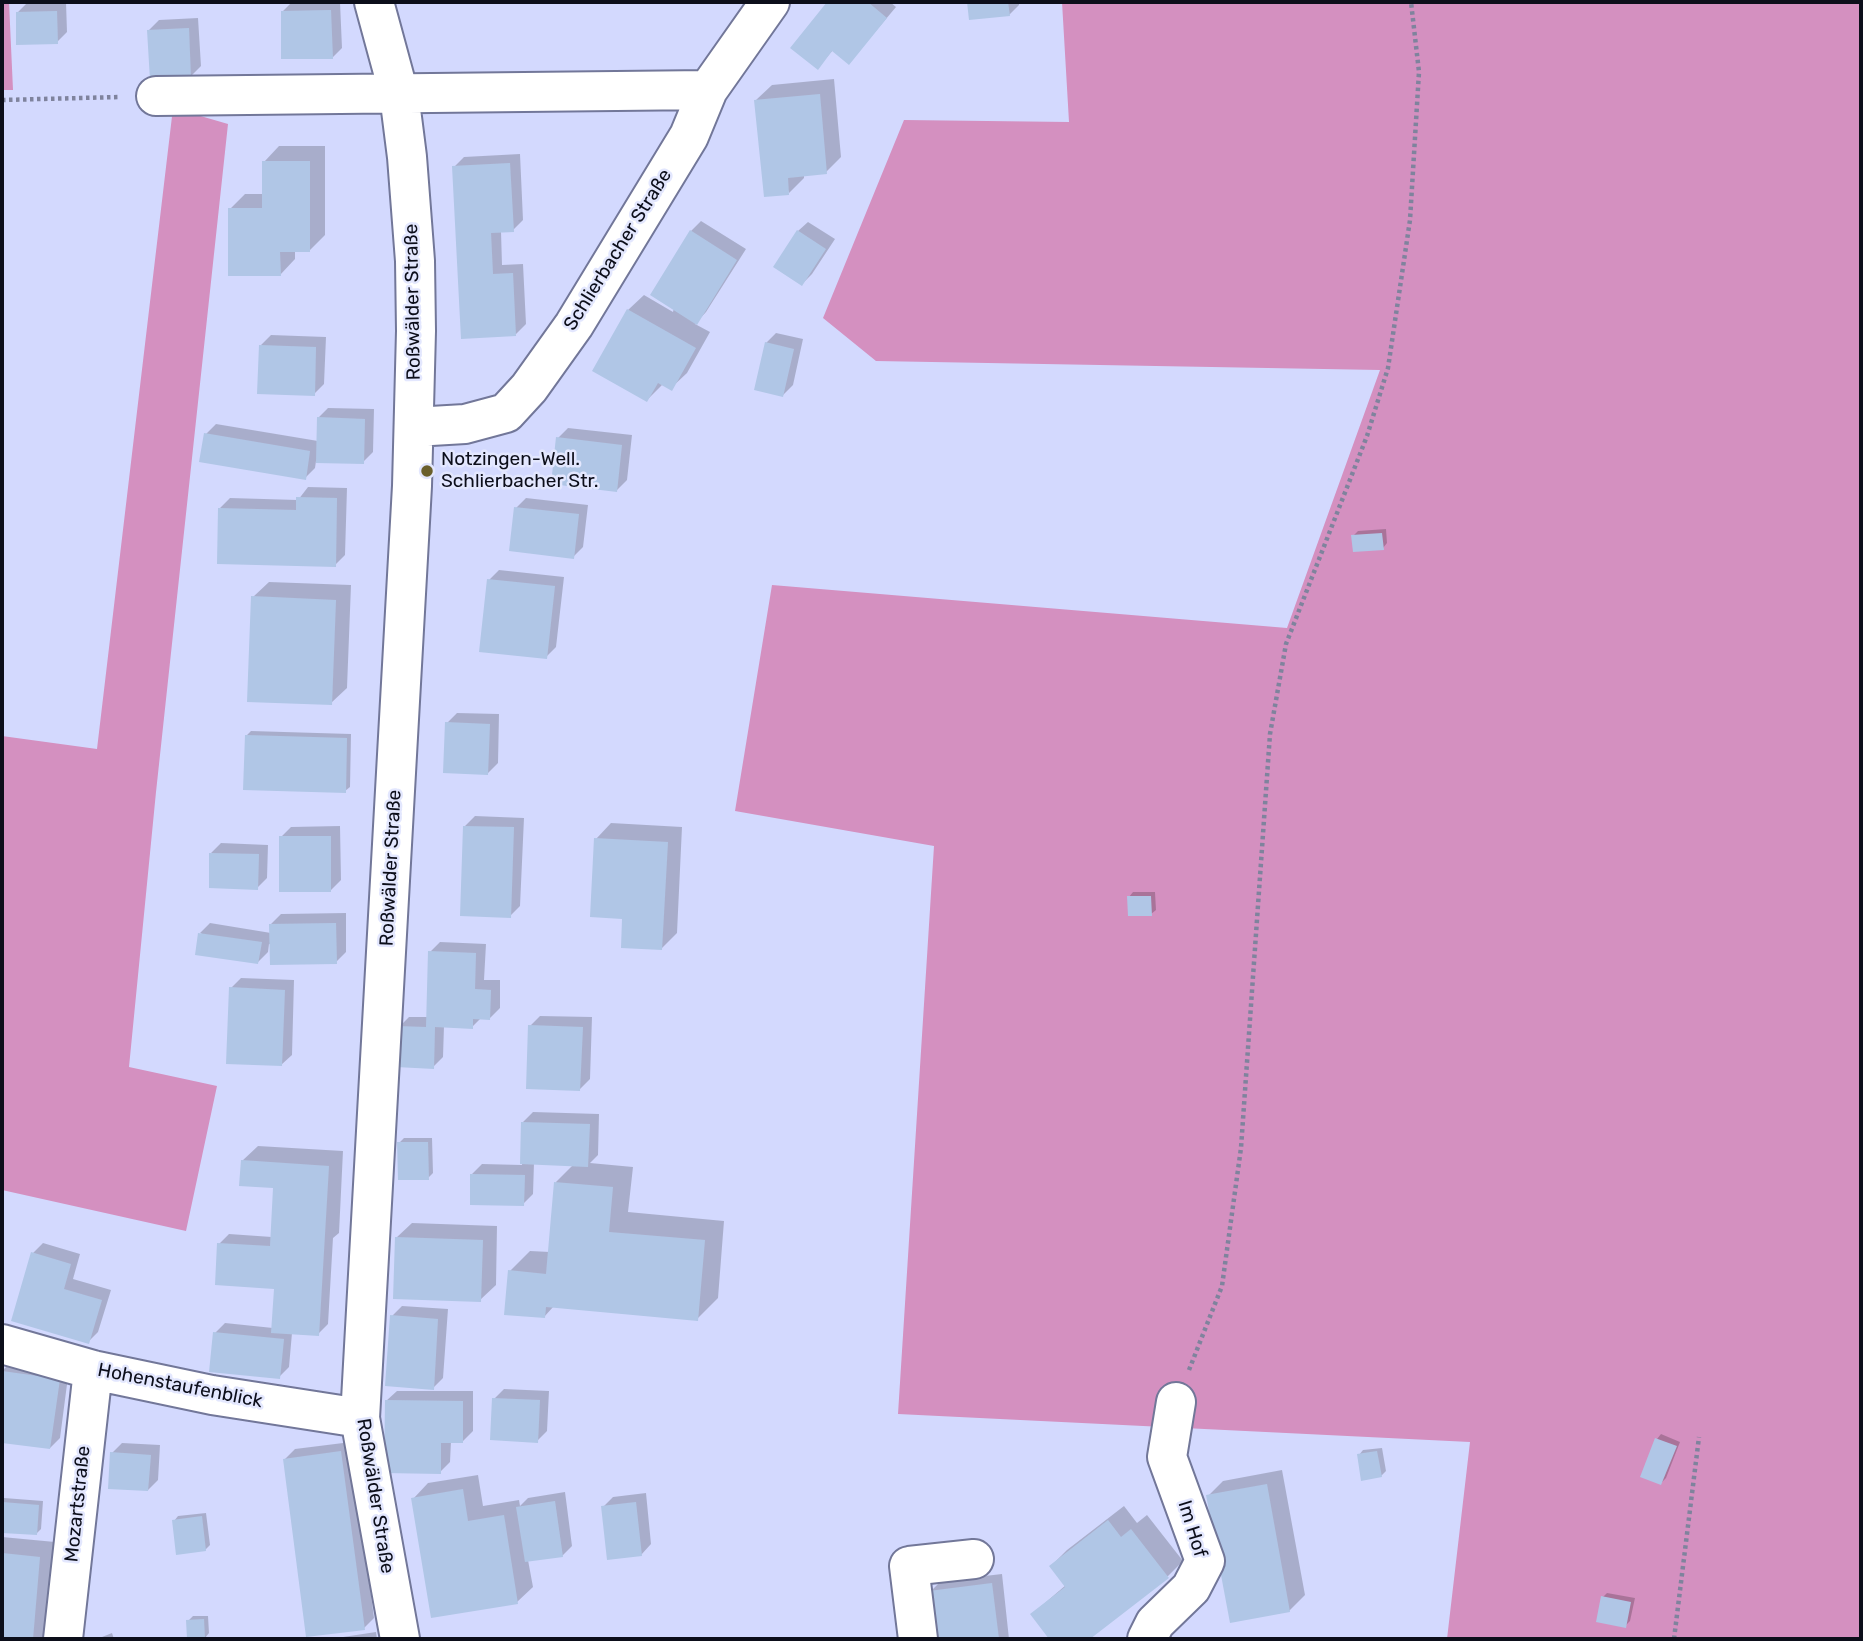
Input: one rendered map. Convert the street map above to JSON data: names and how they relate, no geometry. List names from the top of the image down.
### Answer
{
  "streets": {
    "street": [
      "Schlierbacher Straße",
      "Roßwälder Straße",
      "Hohenstaufenblick",
      "Mozartstraße",
      "Im Hof"
    ]
  },
  "crossings": [
    ["Schlierbacher Straße", "Roßwälder Straße"],
    ["Roßwälder Straße", "Hohenstaufenblick"],
    ["Hohenstaufenblick", "Mozartstraße"]
  ],
  "places": ["Notzingen-Well. Schlierbacher Str."]
}
